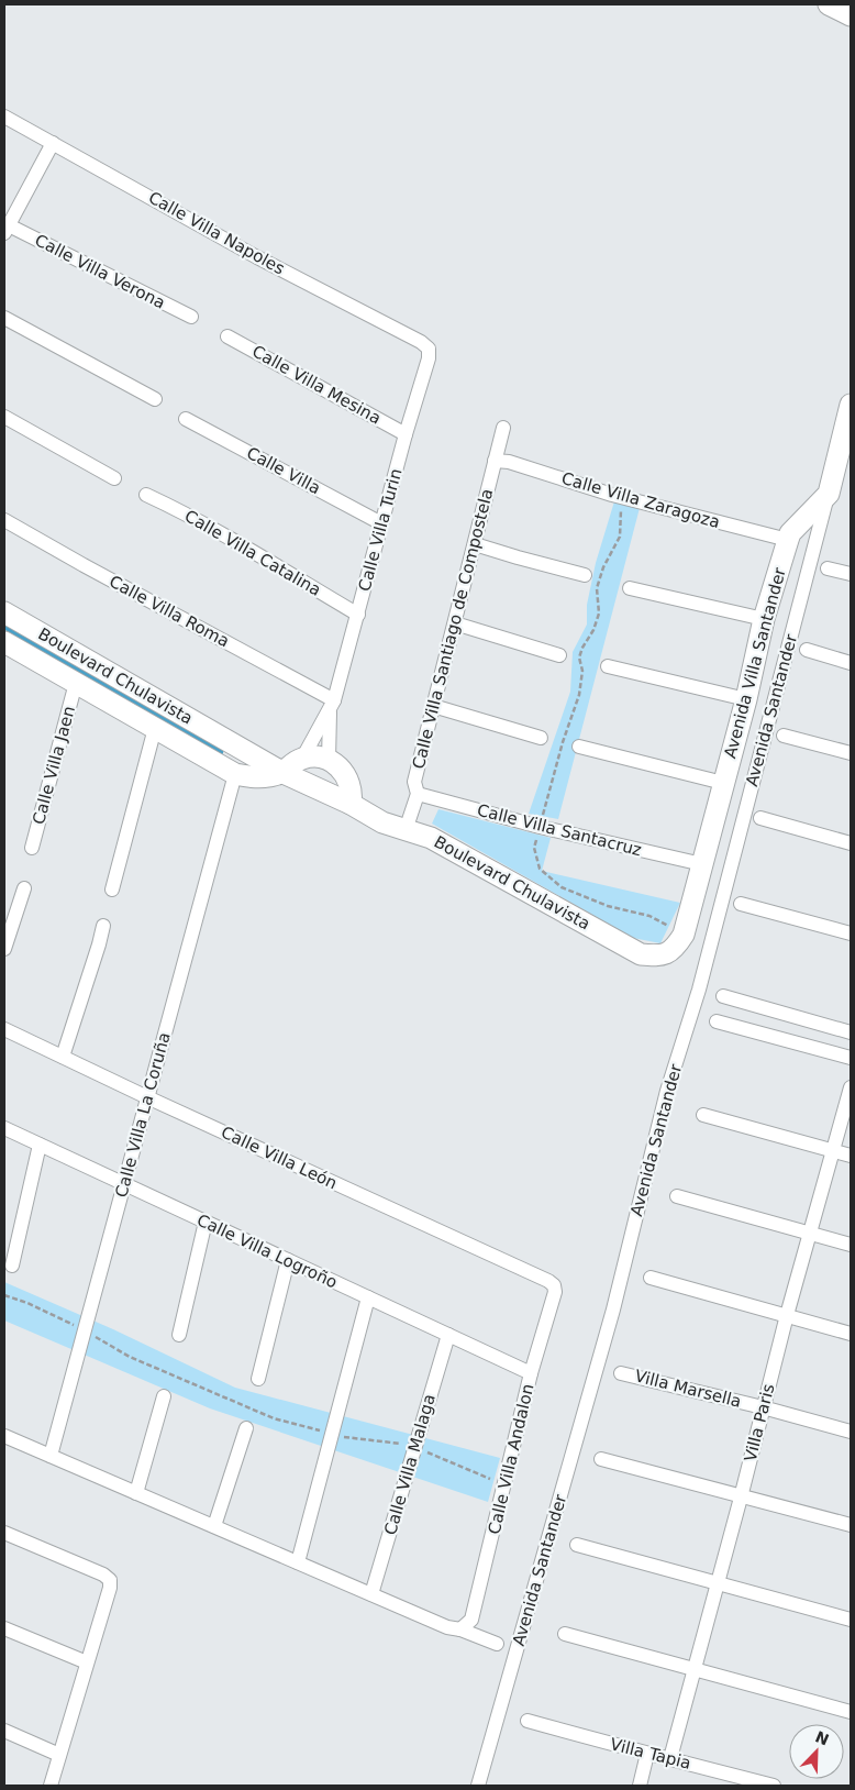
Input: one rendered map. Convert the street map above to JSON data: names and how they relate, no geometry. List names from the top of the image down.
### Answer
{
  "streets": {
    "street": [
      "Calle Villa Napoles",
      "Calle Villa Verona",
      "Calle Villa Mesina",
      "Calle Villa",
      "Calle Villa Zaragoza",
      "Calle Villa Turin",
      "Calle Villa Catalina",
      "Calle Villa Roma",
      "Calle Villa Santiago de Compostela",
      "Avenida Villa Santander",
      "Boulevard Chulavista",
      "Avenida Santander",
      "Calle Villa Jaen",
      "Calle Villa Santacruz",
      "Calle Villa La Coruña",
      "Calle Villa León",
      "Calle Villa Logroño",
      "Villa Marsella",
      "Villa Paris",
      "Calle Villa Andalon",
      "Calle Villa Malaga",
      "Villa Tapia"
    ]
  },
  "crossings": [
    ["Calle Villa Napoles", "Calle Villa Turin"],
    ["Calle Villa Mesina", "Calle Villa Turin"],
    ["Calle Villa", "Calle Villa Turin"],
    ["Calle Villa Zaragoza", "Calle Villa Santiago de Compostela"],
    ["Calle Villa Zaragoza", "Avenida Villa Santander"],
    ["Calle Villa Turin", "Calle Villa Catalina"],
    ["Calle Villa Turin", "Calle Villa Roma"],
    ["Calle Villa Turin", "Boulevard Chulavista"],
    ["Calle Villa Santiago de Compostela", "Boulevard Chulavista"],
    ["Calle Villa Santiago de Compostela", "Calle Villa Santacruz"],
    ["Avenida Villa Santander", "Boulevard Chulavista"],
    ["Avenida Villa Santander", "Avenida Santander"],
    ["Avenida Villa Santander", "Calle Villa Santacruz"],
    ["Boulevard Chulavista", "Calle Villa Jaen"],
    ["Boulevard Chulavista", "Calle Villa La Coruña"],
    ["Calle Villa La Coruña", "Calle Villa León"],
    ["Calle Villa La Coruña", "Calle Villa Logroño"],
    ["Calle Villa León", "Calle Villa Andalon"],
    ["Calle Villa Logroño", "Calle Villa Andalon"],
    ["Calle Villa Logroño", "Calle Villa Malaga"],
    ["Villa Marsella", "Villa Paris"],
    ["Villa Paris", "Villa Tapia"]
  ],
  "north": "top right"
}
